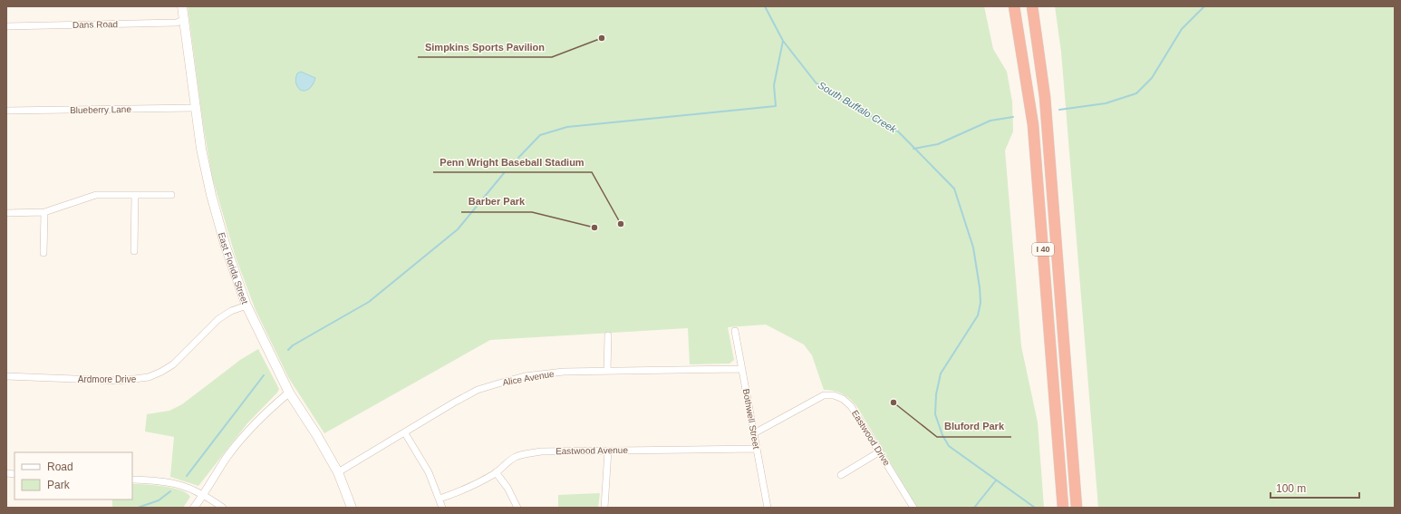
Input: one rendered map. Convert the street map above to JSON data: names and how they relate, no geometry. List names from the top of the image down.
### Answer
{
  "streets": {
    "highway": ["I 40"],
    "main road": ["East Florida Street"],
    "street": [
      "Dans Road",
      "Blueberry Lane",
      "Alice Avenue",
      "Ardmore Drive",
      "Bothwell Street",
      "Eastwood Drive",
      "Eastwood Avenue"
    ]
  },
  "crossings": [
    ["Dans Road", "East Florida Street"],
    ["Blueberry Lane", "East Florida Street"],
    ["East Florida Street", "Alice Avenue"],
    ["East Florida Street", "Ardmore Drive"],
    ["Alice Avenue", "Bothwell Street"],
    ["Bothwell Street", "Eastwood Drive"],
    ["Bothwell Street", "Eastwood Avenue"]
  ],
  "water": ["South Buffalo Creek"],
  "places": [
    "Simpkins Sports Pavilion",
    "Penn Wright Baseball Stadium",
    "Barber Park",
    "Bluford Park"
  ],
  "legend": ["Road", "Park"],
  "scale_bar": "100 m"
}
